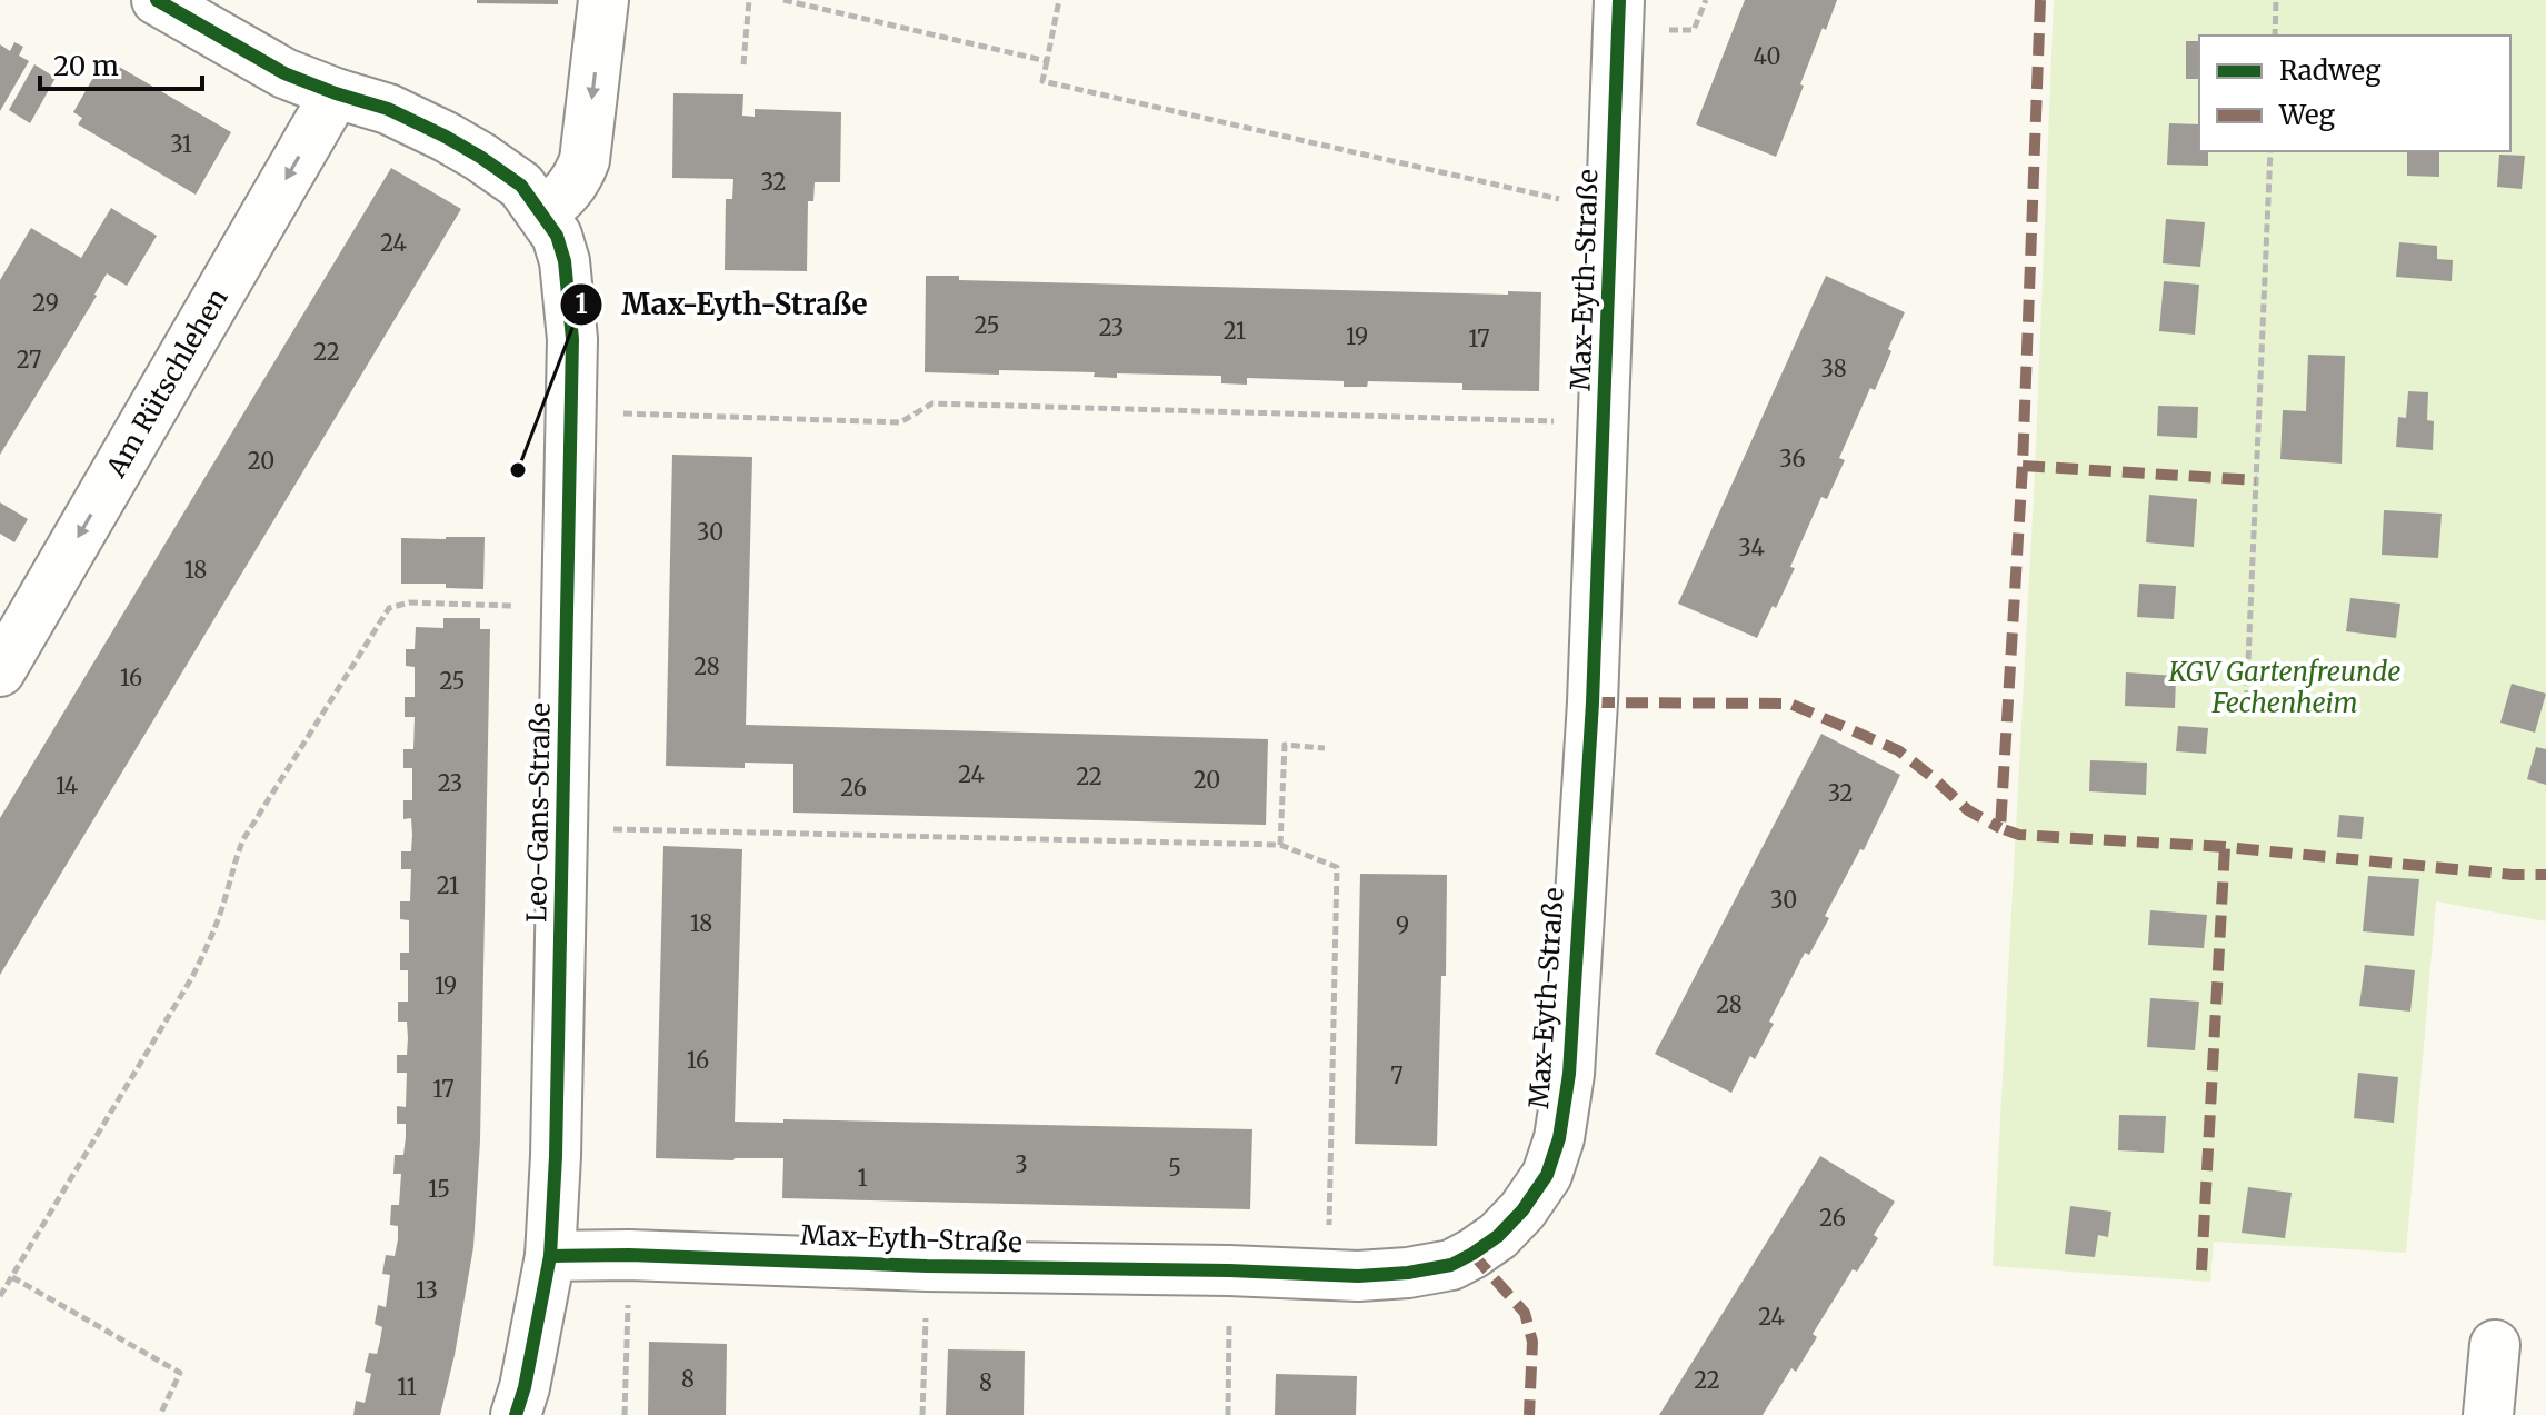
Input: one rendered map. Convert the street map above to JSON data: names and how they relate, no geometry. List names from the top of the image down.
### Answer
{
  "streets": {
    "street": ["Max-Eyth-Straße", "Am Rütschlehen", "Leo-Gans-Straße"]
  },
  "crossings": [
    ["Max-Eyth-Straße", "Leo-Gans-Straße"],
    ["Am Rütschlehen", "Leo-Gans-Straße"]
  ],
  "one_way": ["Am Rütschlehen"],
  "parks": ["KGV Gartenfreunde Fechenheim"],
  "places": ["Max-Eyth-Straße"],
  "house_numbers": [
    "40",
    "31",
    "32",
    "24",
    "29",
    "25",
    "23",
    "21",
    "19",
    "17",
    "22",
    "27",
    "38",
    "36",
    "20",
    "30",
    "34",
    "18",
    "28",
    "16",
    "25",
    "24",
    "22",
    "20",
    "23",
    "14",
    "26",
    "32",
    "21",
    "30",
    "18",
    "9",
    "19",
    "28",
    "16",
    "7",
    "17",
    "3",
    "5",
    "1",
    "15",
    "26",
    "13",
    "24",
    "8",
    "22",
    "8",
    "11"
  ],
  "legend": ["Radweg", "Weg"],
  "scale_bar": "20 m"
}
